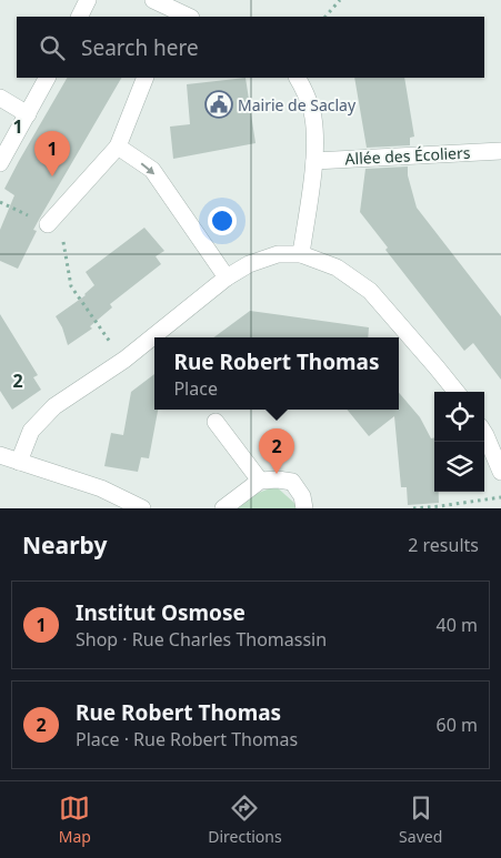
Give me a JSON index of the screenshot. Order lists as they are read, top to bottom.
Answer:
{
  "streets": {
    "street": ["Allée des Écoliers"]
  },
  "places": {
    "public building": ["Mairie de Saclay"]
  },
  "page": {
    "search": "Search here",
    "pins": ["1", "2"],
    "popup": ["Rue Robert Thomas", "Place"],
    "heading": ["Nearby", "2 results"],
    "list": [
      {
        "mark": "1",
        "name": "Institut Osmose",
        "note": "Shop · Rue Charles Thomassin",
        "value": "40 m"
      },
      {
        "mark": "2",
        "name": "Rue Robert Thomas",
        "note": "Place · Rue Robert Thomas",
        "value": "60 m"
      }
    ],
    "nav": ["Map", "Directions", "Saved"]
  },
  "grid": {
    "rows": ["1", "2"]
  }
}
